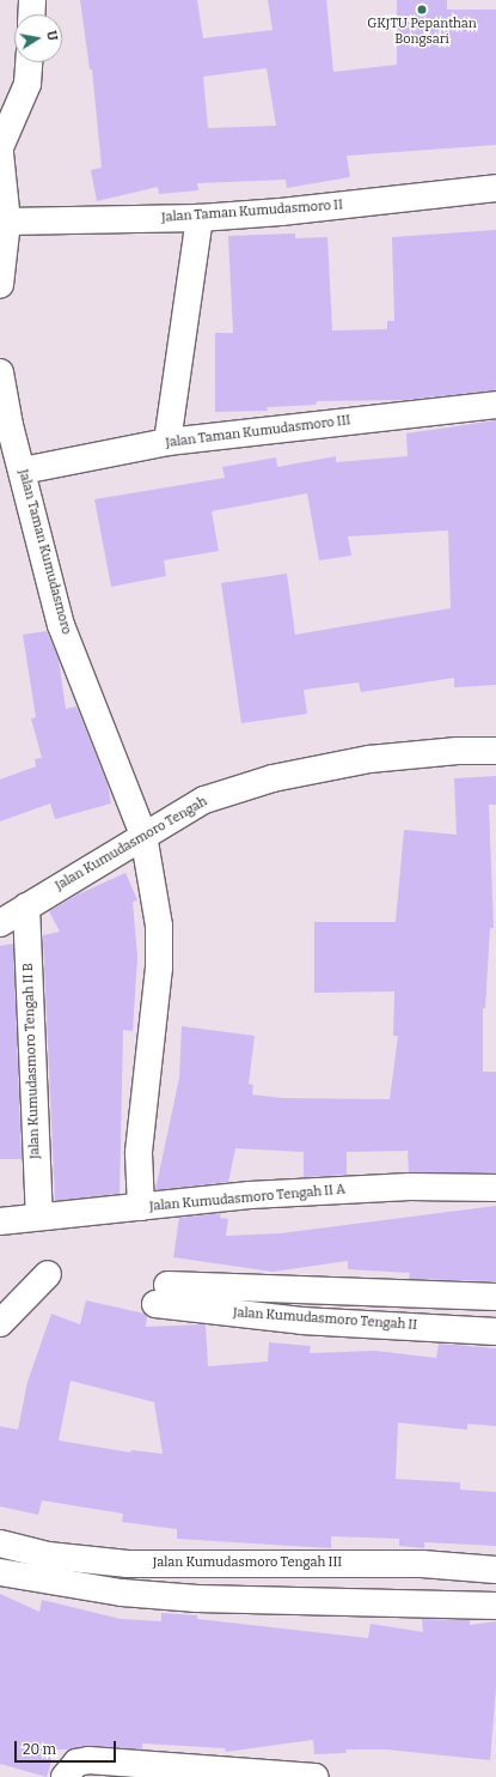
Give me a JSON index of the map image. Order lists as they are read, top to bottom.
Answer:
{
  "streets": {
    "street": [
      "Jalan Taman Kumudasmoro II",
      "Jalan Taman Kumudasmoro III",
      "Jalan Taman Kumudasmoro",
      "Jalan Kumudasmoro Tengah",
      "Jalan Kumudasmoro Tengah II B",
      "Jalan Kumudasmoro Tengah II A",
      "Jalan Kumudasmoro Tengah II",
      "Jalan Kumudasmoro Tengah III"
    ]
  },
  "crossings": [
    ["Jalan Taman Kumudasmoro III", "Jalan Taman Kumudasmoro"],
    ["Jalan Taman Kumudasmoro", "Jalan Kumudasmoro Tengah"],
    ["Jalan Taman Kumudasmoro", "Jalan Kumudasmoro Tengah II A"],
    ["Jalan Kumudasmoro Tengah", "Jalan Kumudasmoro Tengah II B"],
    ["Jalan Kumudasmoro Tengah II B", "Jalan Kumudasmoro Tengah II A"]
  ],
  "places": ["GKJTU Pepanthan Bongsari"],
  "scale_bar": "20 m",
  "north": "right"
}
